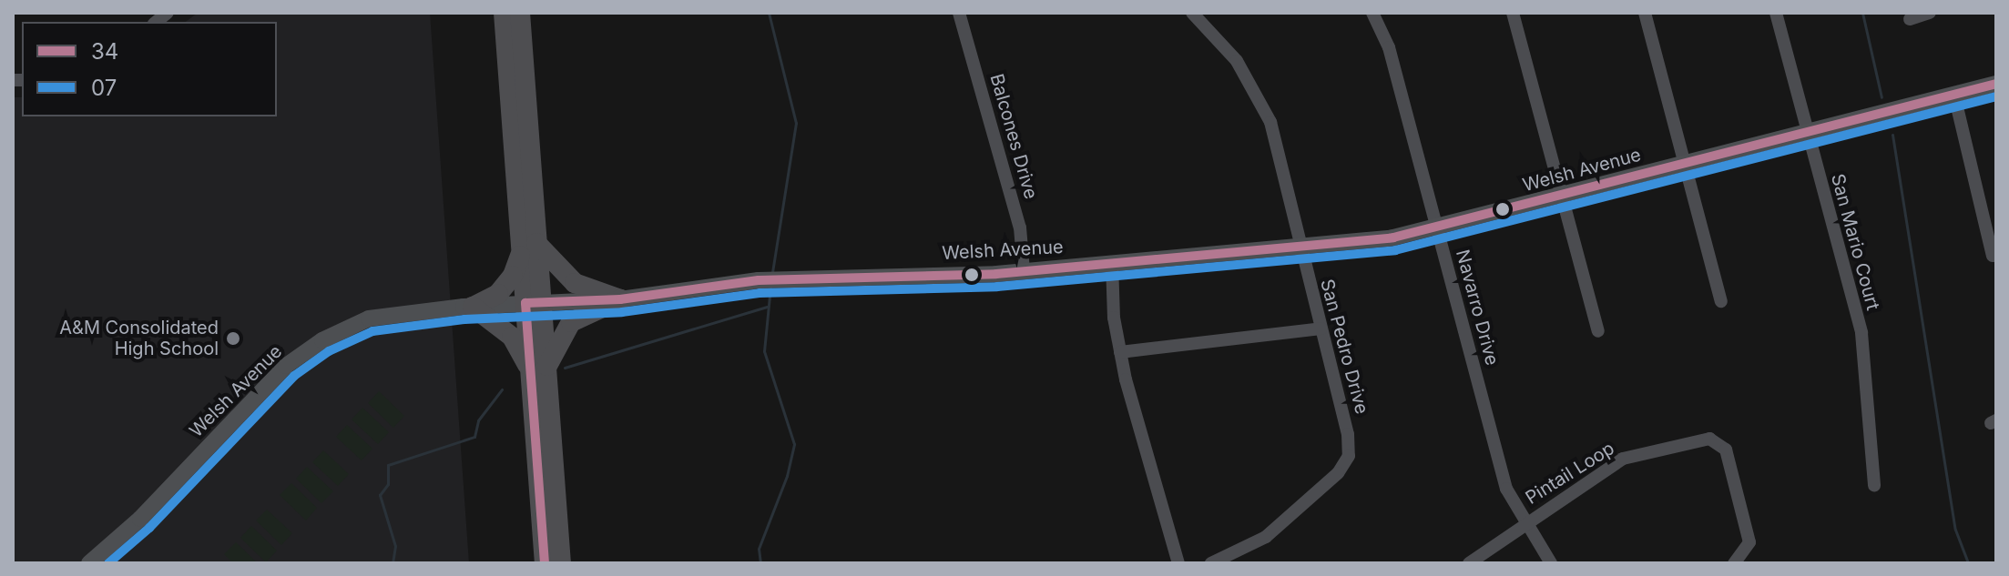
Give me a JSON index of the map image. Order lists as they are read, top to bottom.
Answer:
{
  "streets": {
    "main road": ["Welsh Avenue"],
    "street": [
      "Balcones Drive",
      "San Mario Court",
      "Navarro Drive",
      "San Pedro Drive",
      "Pintail Loop"
    ]
  },
  "crossings": [
    ["Balcones Drive", "Welsh Avenue"],
    ["Welsh Avenue", "San Mario Court"],
    ["Welsh Avenue", "Navarro Drive"],
    ["Welsh Avenue", "San Pedro Drive"],
    ["Navarro Drive", "Pintail Loop"]
  ],
  "places": ["A&M Consolidated High School"],
  "lines": ["transit line 34", "transit line 07"],
  "legend": ["34", "07"]
}
